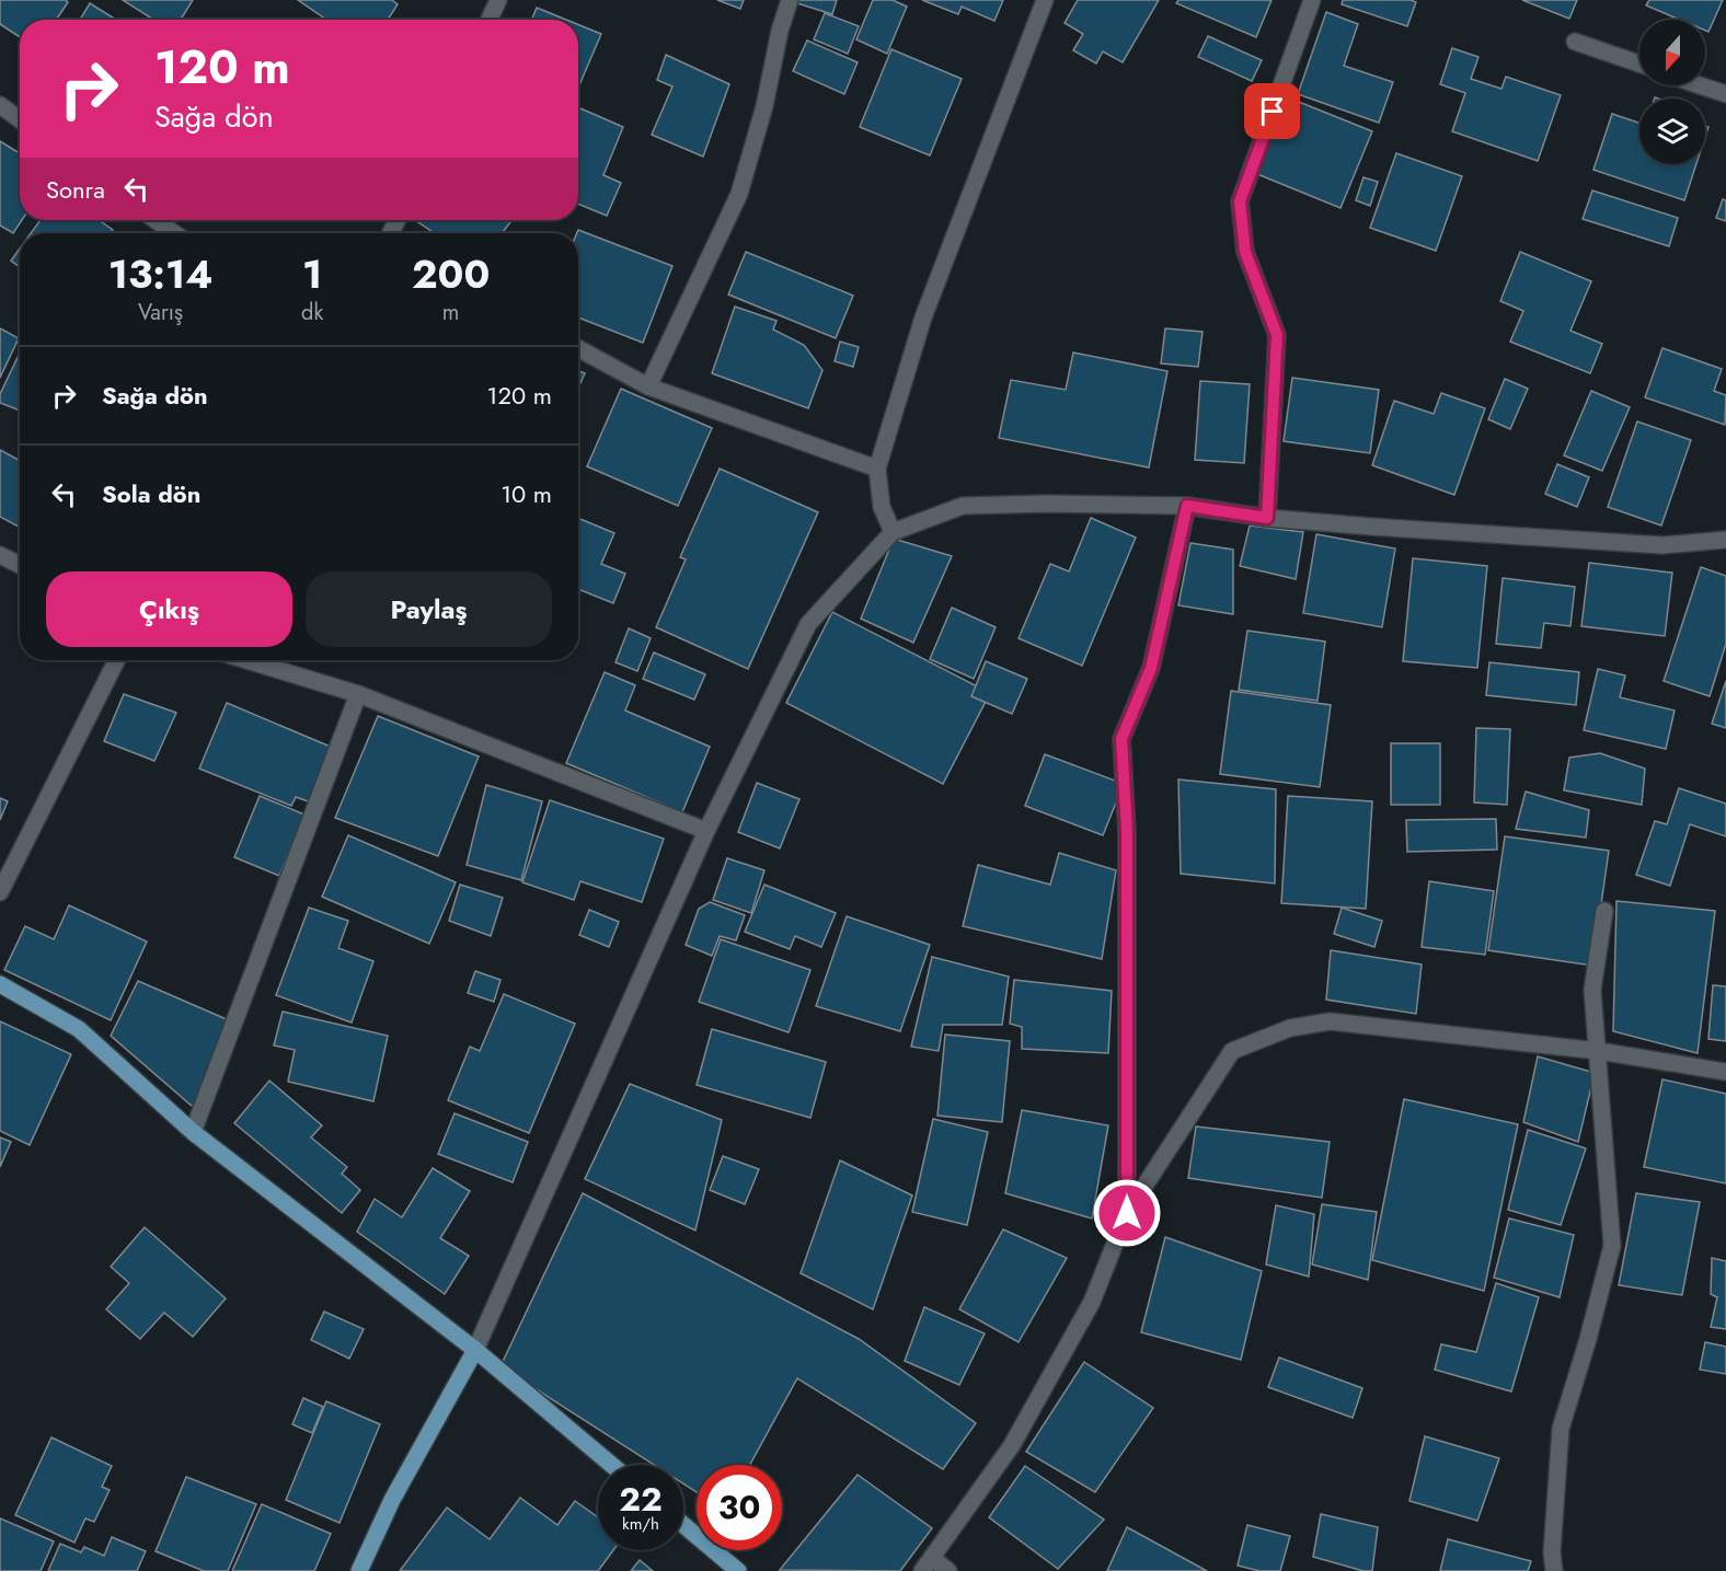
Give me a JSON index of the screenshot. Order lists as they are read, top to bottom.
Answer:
{
  "north": "bottom",
  "page": {
    "turn": ["120 m", "Sağa dön"],
    "then": "Sonra",
    "eta": [
      "13:14",
      "Varış",
      "1",
      "dk",
      "200",
      "m"
    ],
    "list": [
      {
        "name": "Sağa dön",
        "value": "120 m"
      },
      {
        "name": "Sola dön",
        "value": "10 m"
      }
    ],
    "buttons": ["Çıkış", "Paylaş"],
    "speed": "22 km/h",
    "limit": "30"
  }
}
